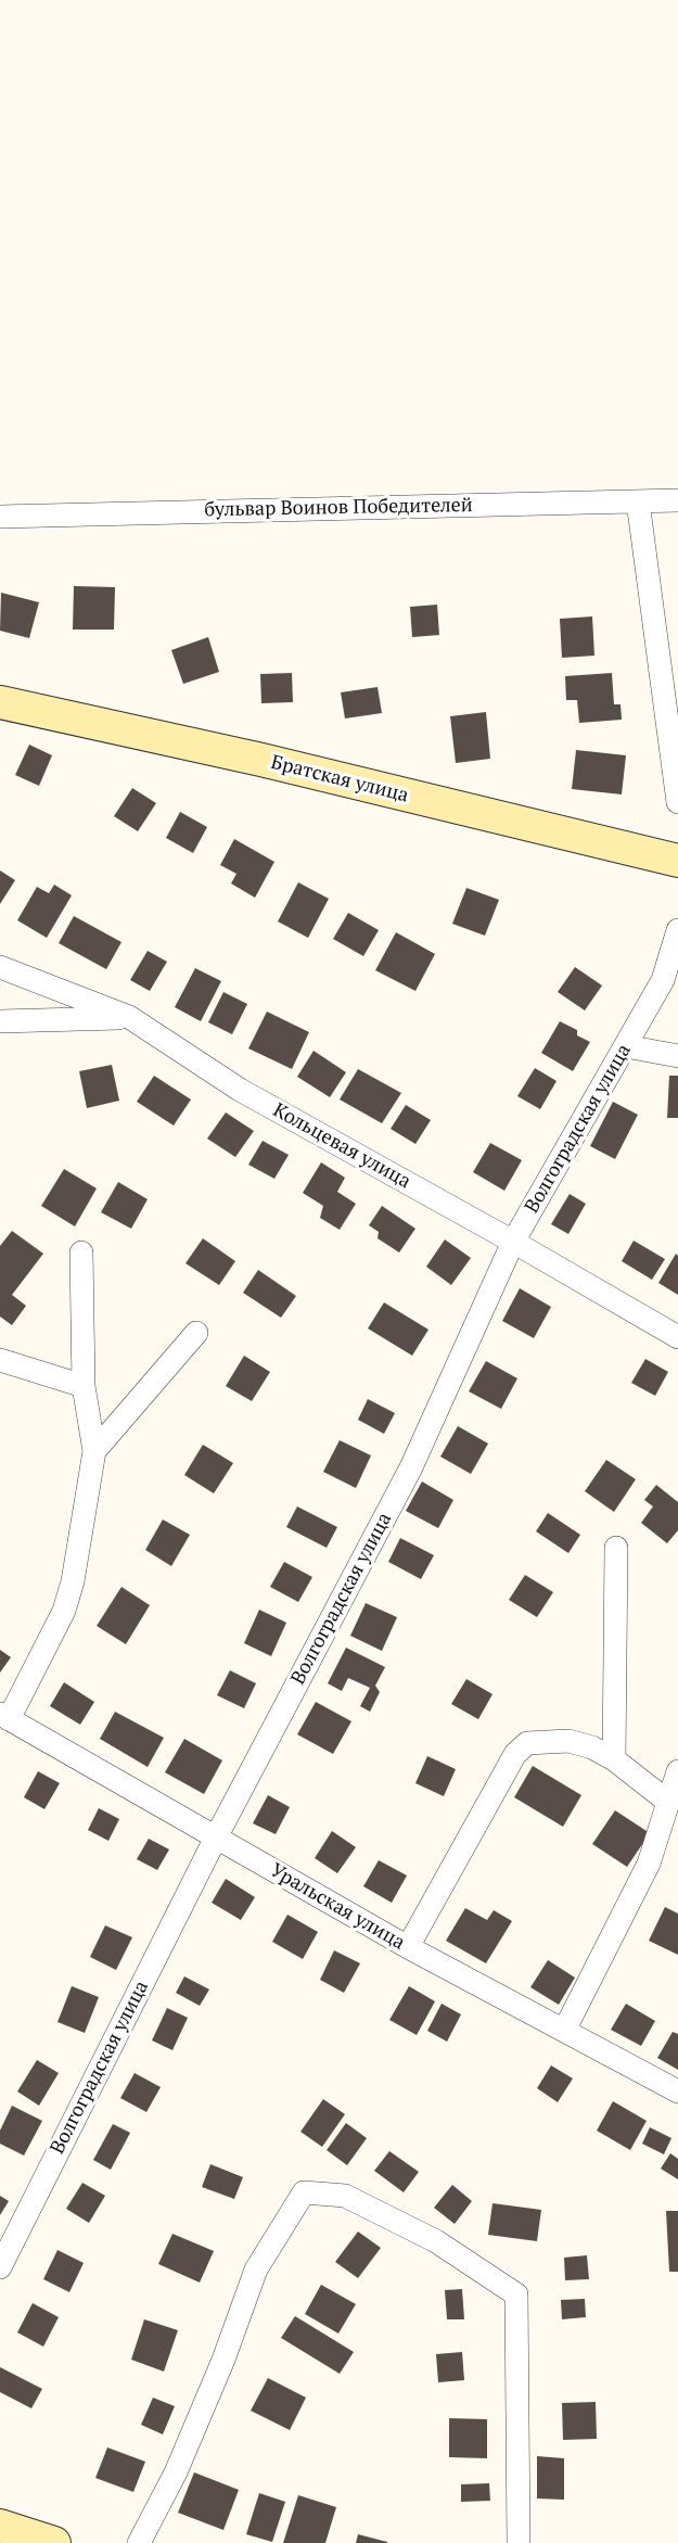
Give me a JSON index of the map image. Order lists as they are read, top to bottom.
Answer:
{
  "streets": {
    "main road": ["Братская улица"],
    "street": [
      "бульвар Воинов Победителей",
      "Волгоградская улица",
      "Кольцевая улица",
      "Уральская улица"
    ]
  },
  "crossings": [
    ["Волгоградская улица", "Кольцевая улица"],
    ["Волгоградская улица", "Уральская улица"]
  ]
}
